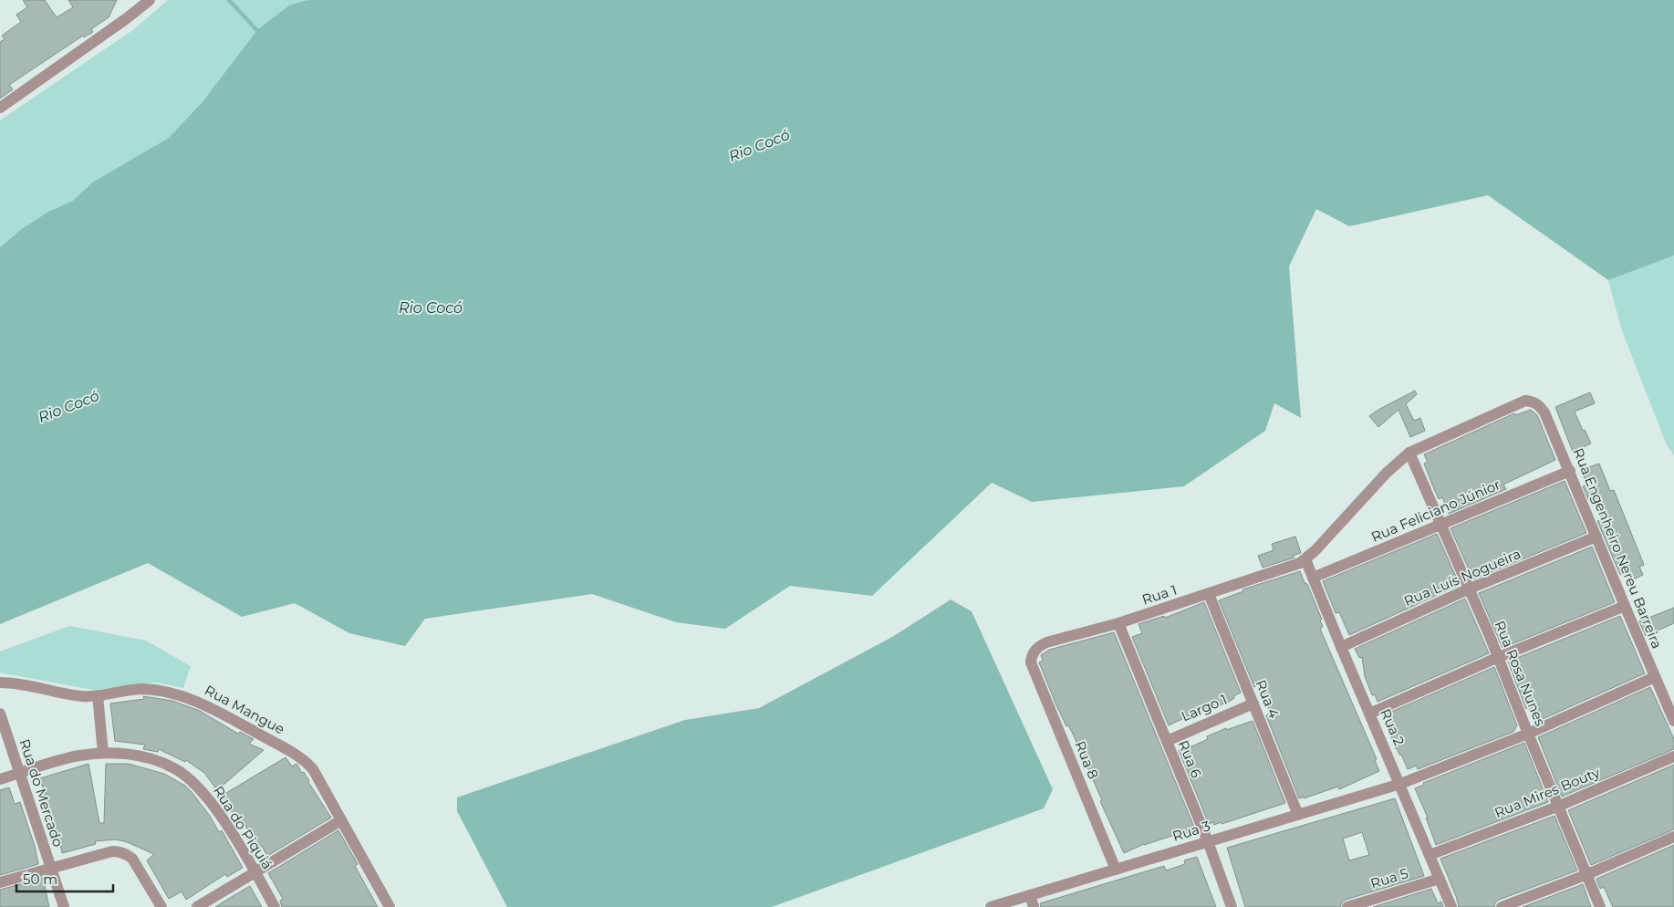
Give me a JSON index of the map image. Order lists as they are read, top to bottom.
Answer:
{
  "streets": {
    "street": [
      "Rua Feliciano Júnior",
      "Rua Engenheiro Nereu Barreira",
      "Rua Luís Nogueira",
      "Rua 1",
      "Rua Rosa Nunes",
      "Rua 4",
      "Largo 1",
      "Rua Mangue",
      "Rua 2",
      "Rua 6",
      "Rua 8",
      "Rua do Mercado",
      "Rua Mires Bouty",
      "Rua do Piquiá",
      "Rua 3",
      "Rua 5"
    ]
  },
  "crossings": [
    ["Rua Feliciano Júnior", "Rua Engenheiro Nereu Barreira"],
    ["Rua Feliciano Júnior", "Rua Rosa Nunes"],
    ["Rua Feliciano Júnior", "Rua 2"],
    ["Rua Engenheiro Nereu Barreira", "Rua Luís Nogueira"],
    ["Rua Engenheiro Nereu Barreira", "Rua Rosa Nunes"],
    ["Rua Engenheiro Nereu Barreira", "Rua 3"],
    ["Rua Luís Nogueira", "Rua Rosa Nunes"],
    ["Rua Luís Nogueira", "Rua 2"],
    ["Rua 1", "Rua 4"],
    ["Rua 1", "Rua 2"],
    ["Rua 1", "Rua 6"],
    ["Rua 1", "Rua 8"],
    ["Rua Rosa Nunes", "Rua Mires Bouty"],
    ["Rua Rosa Nunes", "Rua 3"],
    ["Rua 4", "Largo 1"],
    ["Rua 4", "Rua 3"],
    ["Largo 1", "Rua 6"],
    ["Rua 2", "Rua Mires Bouty"],
    ["Rua 2", "Rua 3"],
    ["Rua 2", "Rua 5"],
    ["Rua 6", "Rua 3"],
    ["Rua 8", "Rua 3"],
    ["Rua do Mercado", "Rua do Piquiá"]
  ],
  "water": ["Rio Cocó"],
  "scale_bar": "50 m"
}
